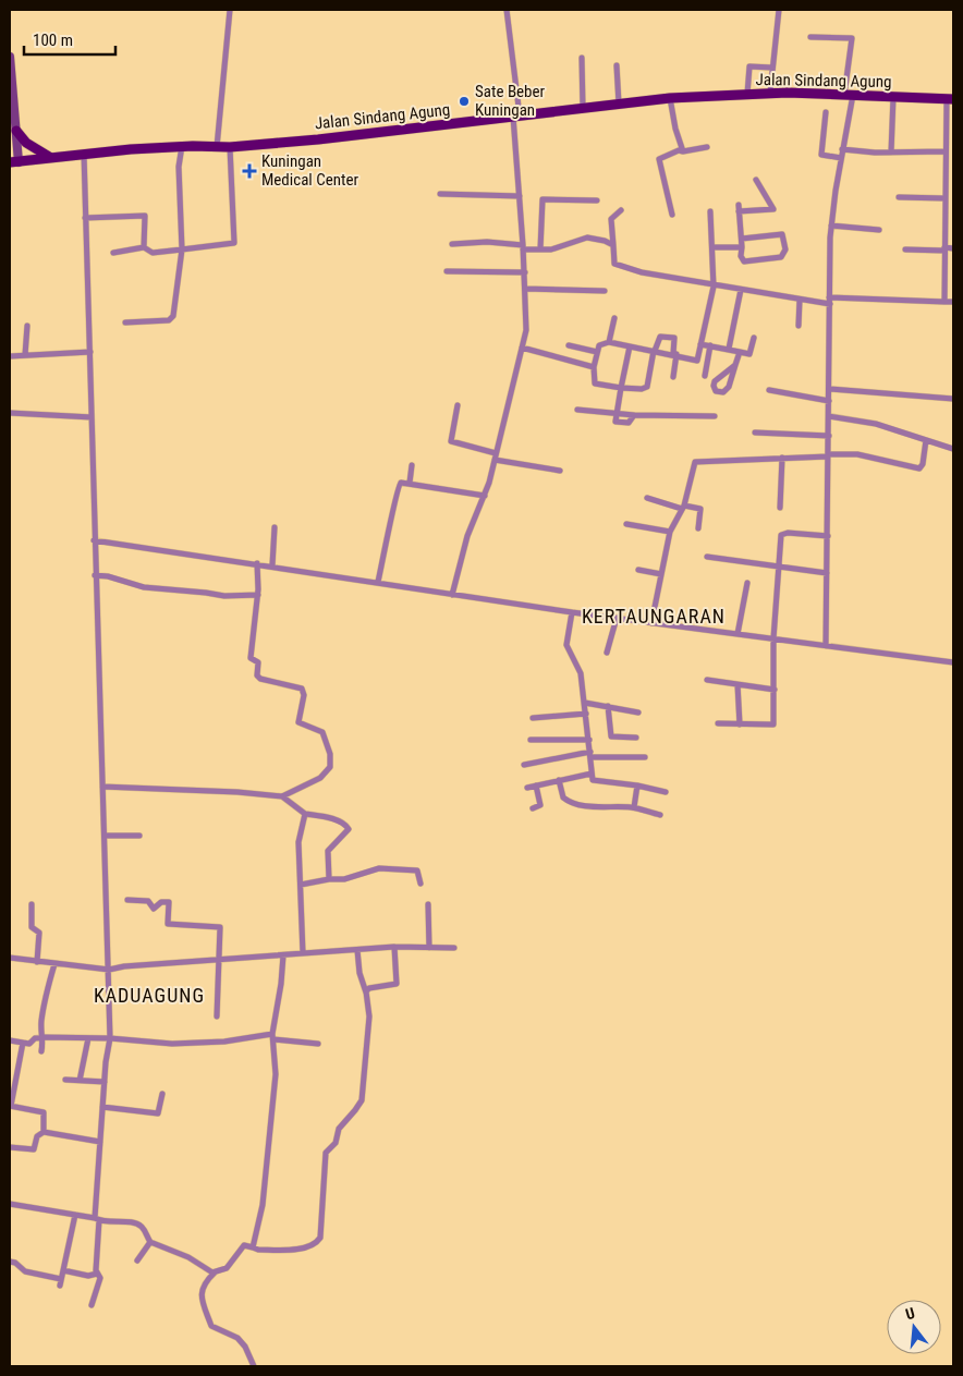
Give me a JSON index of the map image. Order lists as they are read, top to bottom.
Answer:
{
  "streets": {
    "main road": ["Jalan Sindang Agung"]
  },
  "districts": ["KERTAUNGARAN", "KADUAGUNG"],
  "places": {
    "other": ["Sate Beber Kuningan"],
    "health": ["Kuningan Medical Center"]
  },
  "scale_bar": "100 m",
  "north": "top"
}
